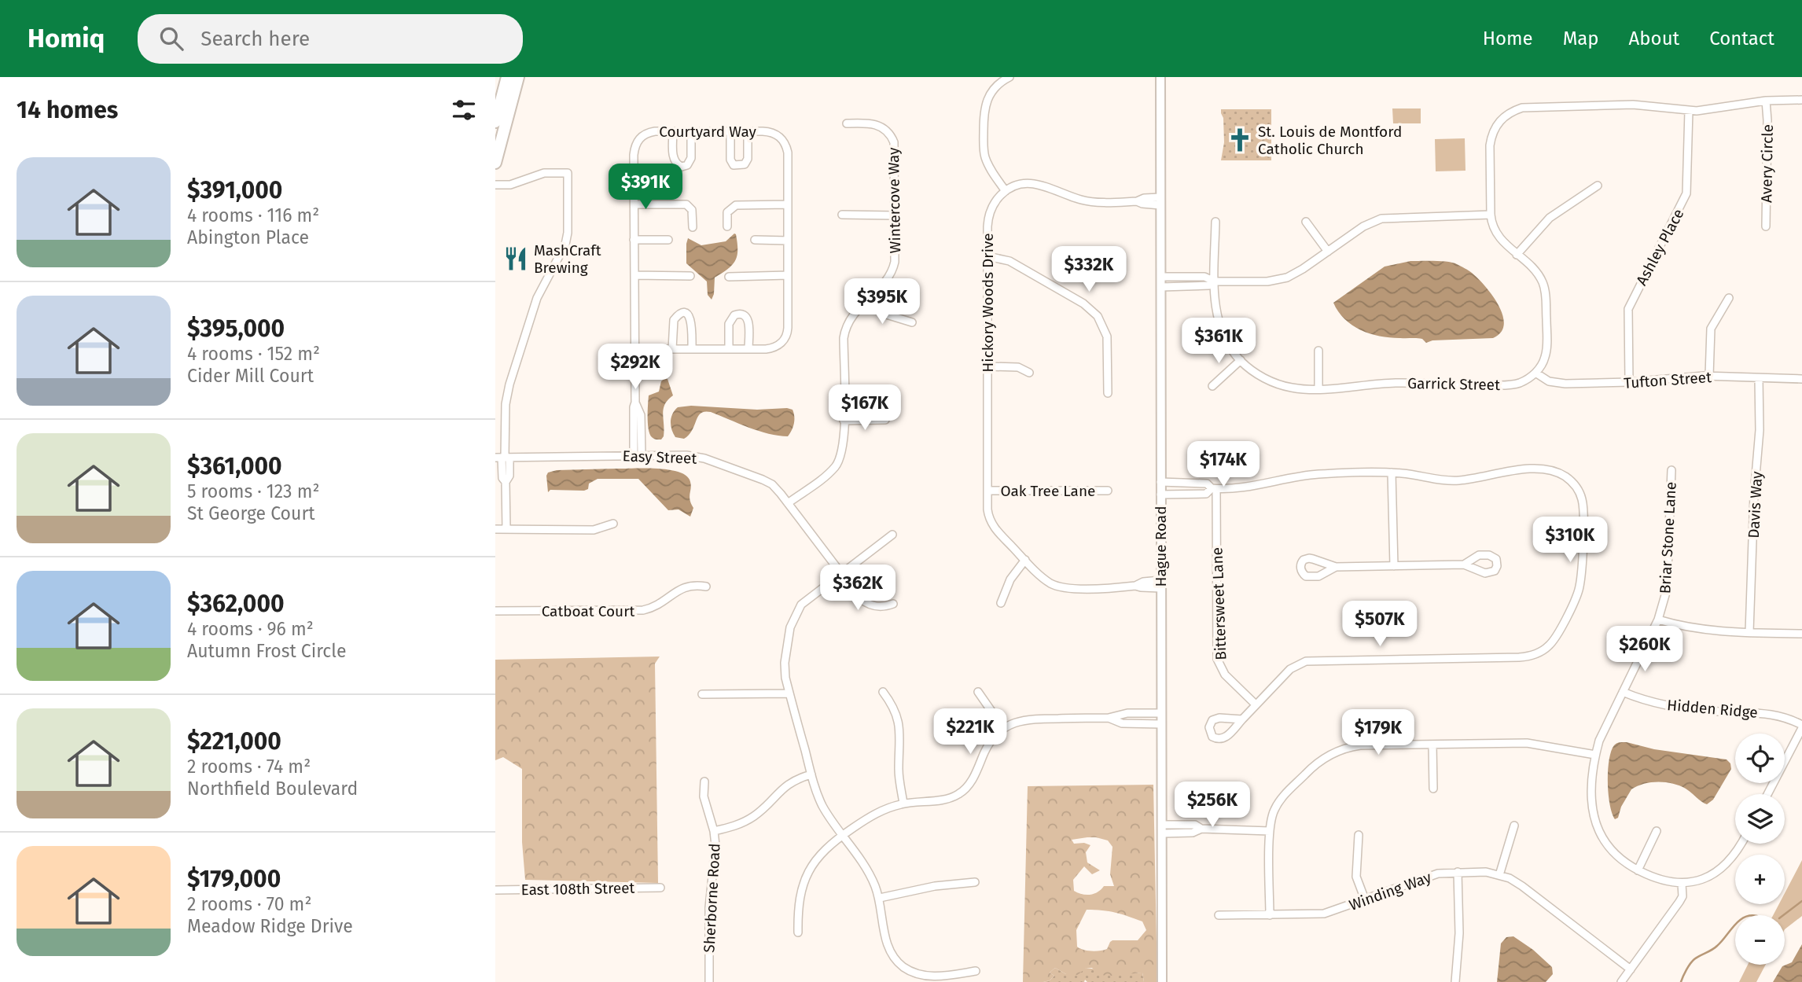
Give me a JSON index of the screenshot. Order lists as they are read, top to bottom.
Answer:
{
  "streets": {
    "street": [
      "Courtyard Way",
      "Avery Circle",
      "Wintercove Way",
      "Ashley Place",
      "Hickory Woods Drive",
      "Tufton Street",
      "Garrick Street",
      "Easy Street",
      "Oak Tree Lane",
      "Davis Way",
      "Briar Stone Lane",
      "Hague Road",
      "Bittersweet Lane",
      "Catboat Court",
      "Hidden Ridge",
      "East 108th Street",
      "Winding Way",
      "Sherborne Road"
    ]
  },
  "crossings": [
    ["Courtyard Way", "Easy Street"],
    ["Wintercove Way", "Easy Street"],
    ["Ashley Place", "Tufton Street"],
    ["Hickory Woods Drive", "Oak Tree Lane"],
    ["Hickory Woods Drive", "Hague Road"],
    ["Tufton Street", "Garrick Street"],
    ["Tufton Street", "Davis Way"],
    ["Briar Stone Lane", "Hidden Ridge"]
  ],
  "places": {
    "church": ["St. Louis de Montford Catholic Church"],
    "restaurant": ["MashCraft Brewing"]
  },
  "page": {
    "header": "Homiq",
    "search": "Search here",
    "nav": [
      "Home",
      "Map",
      "About",
      "Contact"
    ],
    "heading": "14 homes",
    "list": [
      {
        "name": "$391,000",
        "note": "4 rooms · 116 m² · Abington Place"
      },
      {
        "name": "$395,000",
        "note": "4 rooms · 152 m² · Cider Mill Court"
      },
      {
        "name": "$361,000",
        "note": "5 rooms · 123 m² · St George Court"
      },
      {
        "name": "$362,000",
        "note": "4 rooms · 96 m² · Autumn Frost Circle"
      },
      {
        "name": "$221,000",
        "note": "2 rooms · 74 m² · Northfield Boulevard"
      },
      {
        "name": "$179,000",
        "note": "2 rooms · 70 m² · Meadow Ridge Drive"
      }
    ],
    "price": [
      "$391K",
      "$332K",
      "$395K",
      "$361K",
      "$292K",
      "$167K",
      "$174K",
      "$310K",
      "$362K",
      "$507K",
      "$260K",
      "$221K",
      "$179K",
      "$256K"
    ],
    "map_buttons": ["+", "−"]
  }
}
